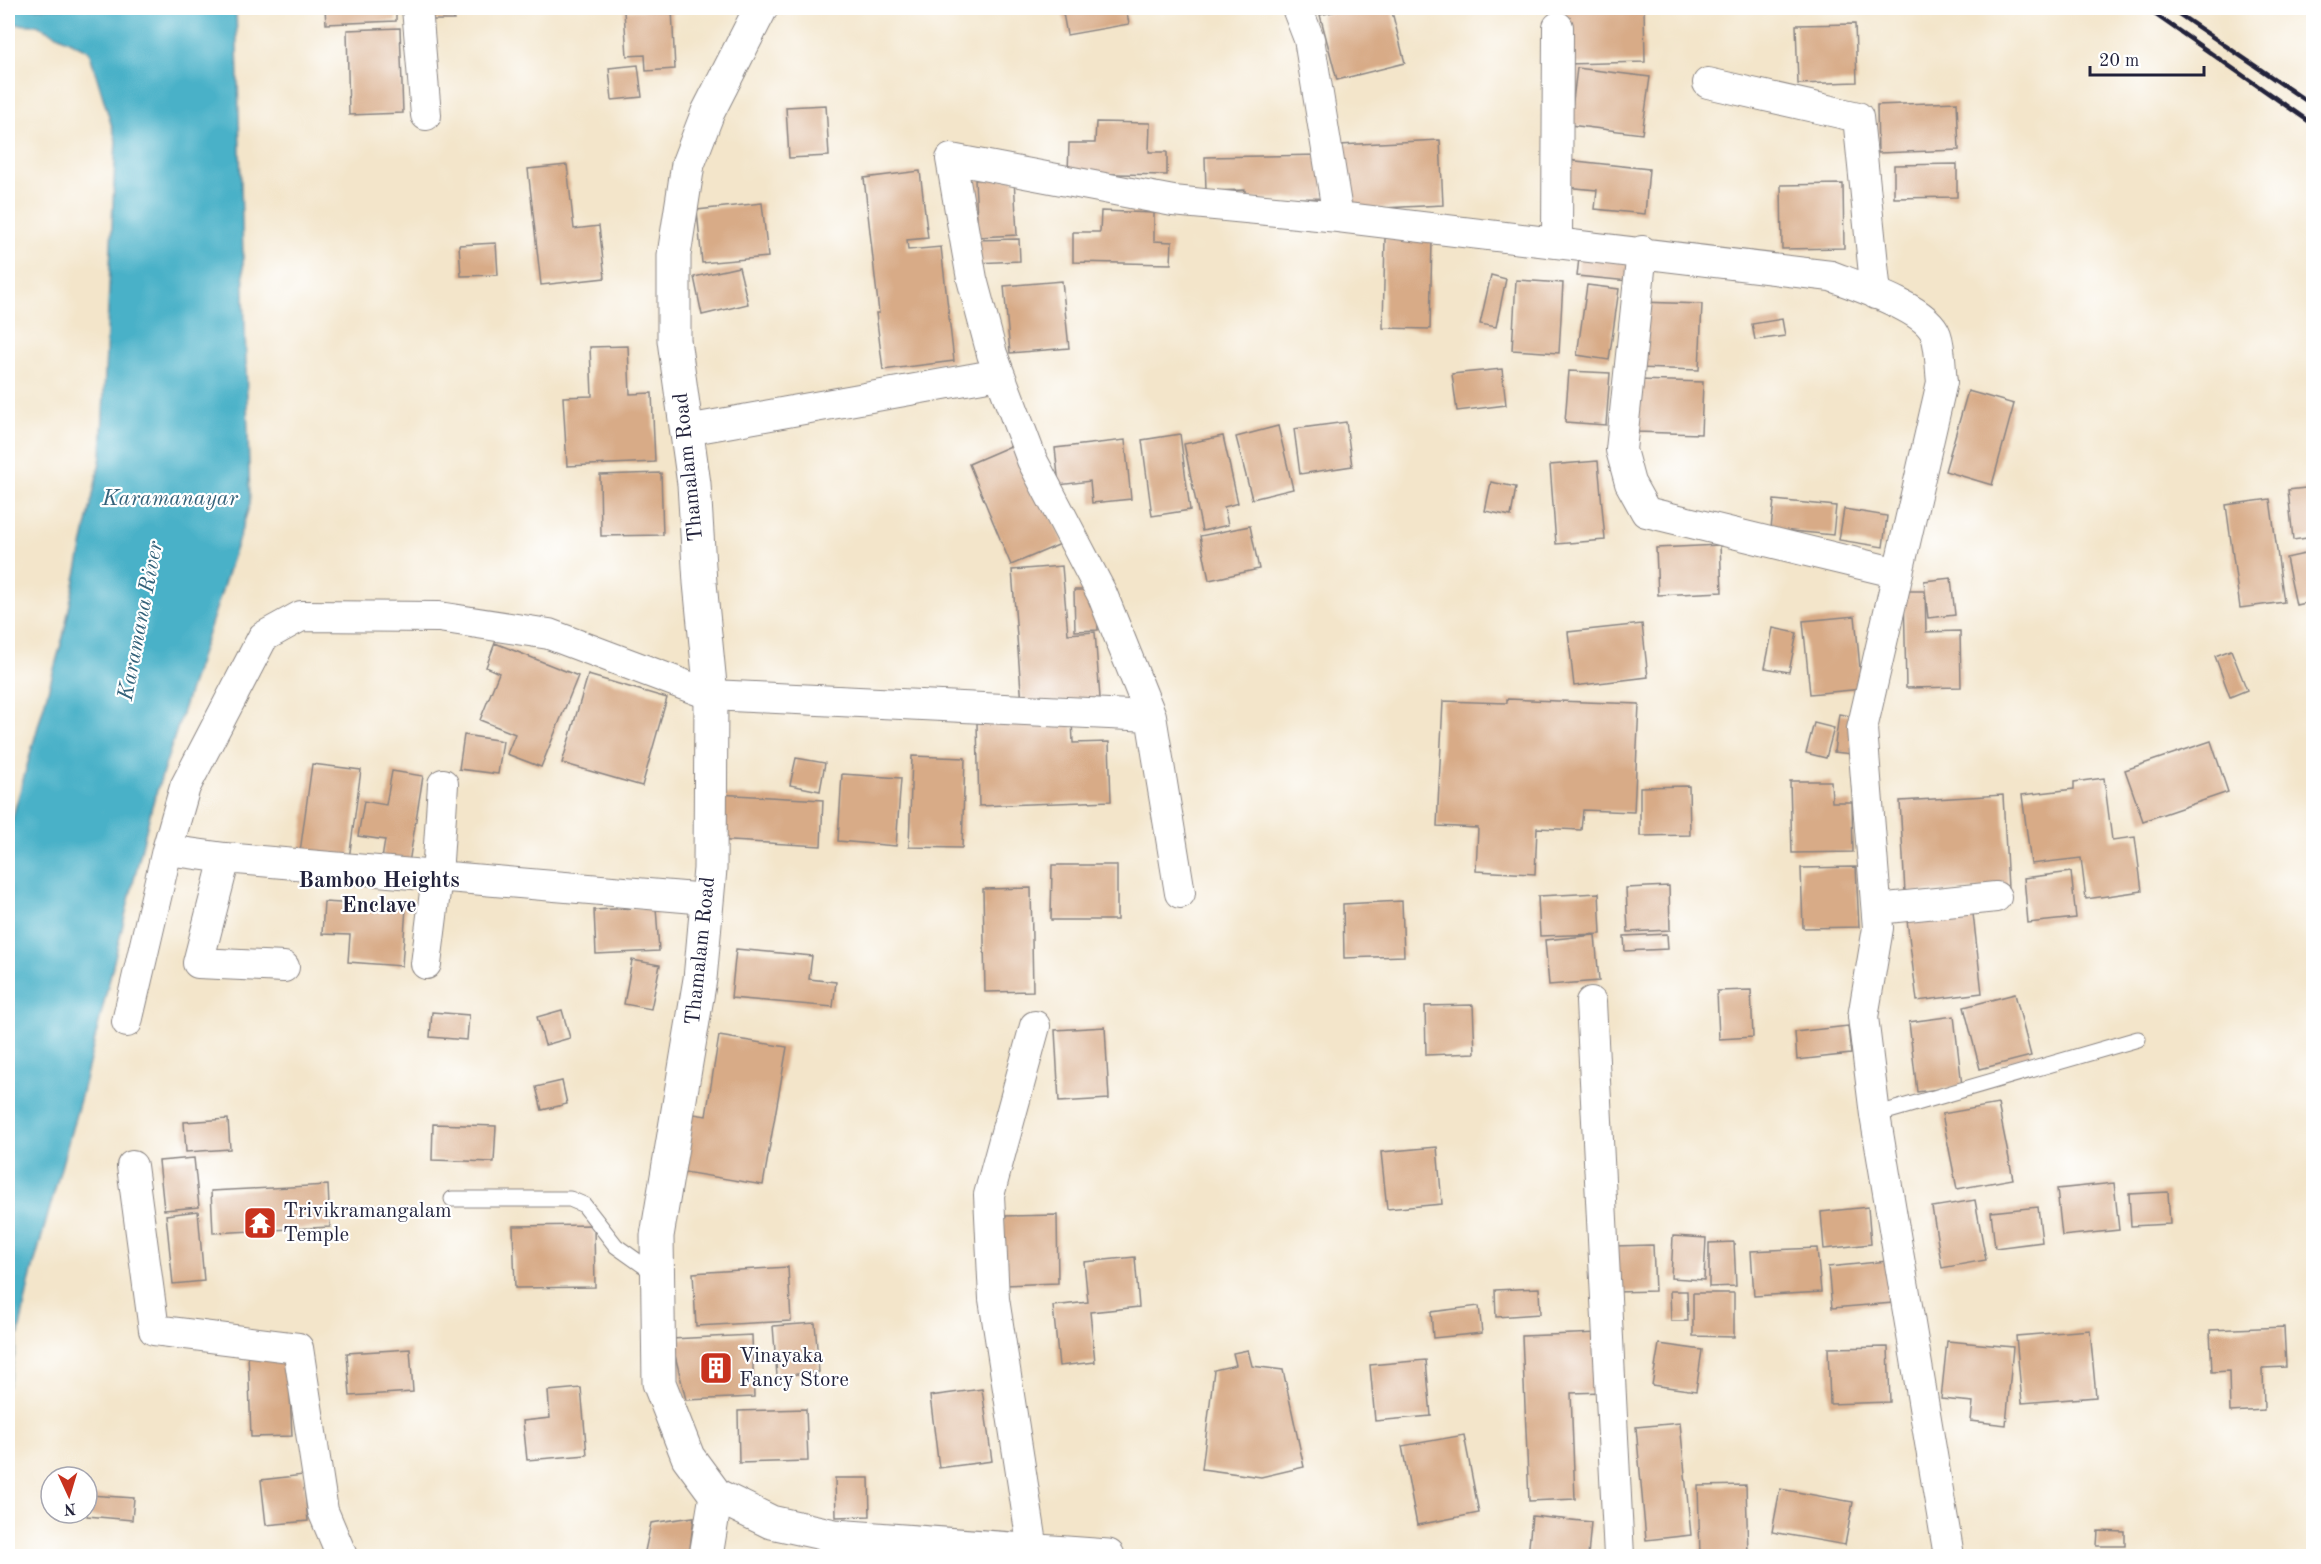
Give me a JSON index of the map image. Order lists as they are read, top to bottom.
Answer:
{
  "streets": {
    "street": ["Thamalam Road"]
  },
  "districts": ["Bamboo Heights Enclave"],
  "water": ["Karamanayar", "Karamana River"],
  "places": {
    "temple": ["Trivikramangalam Temple"],
    "building": ["Vinayaka Fancy Store"]
  },
  "scale_bar": "20 m",
  "north": "bottom"
}
